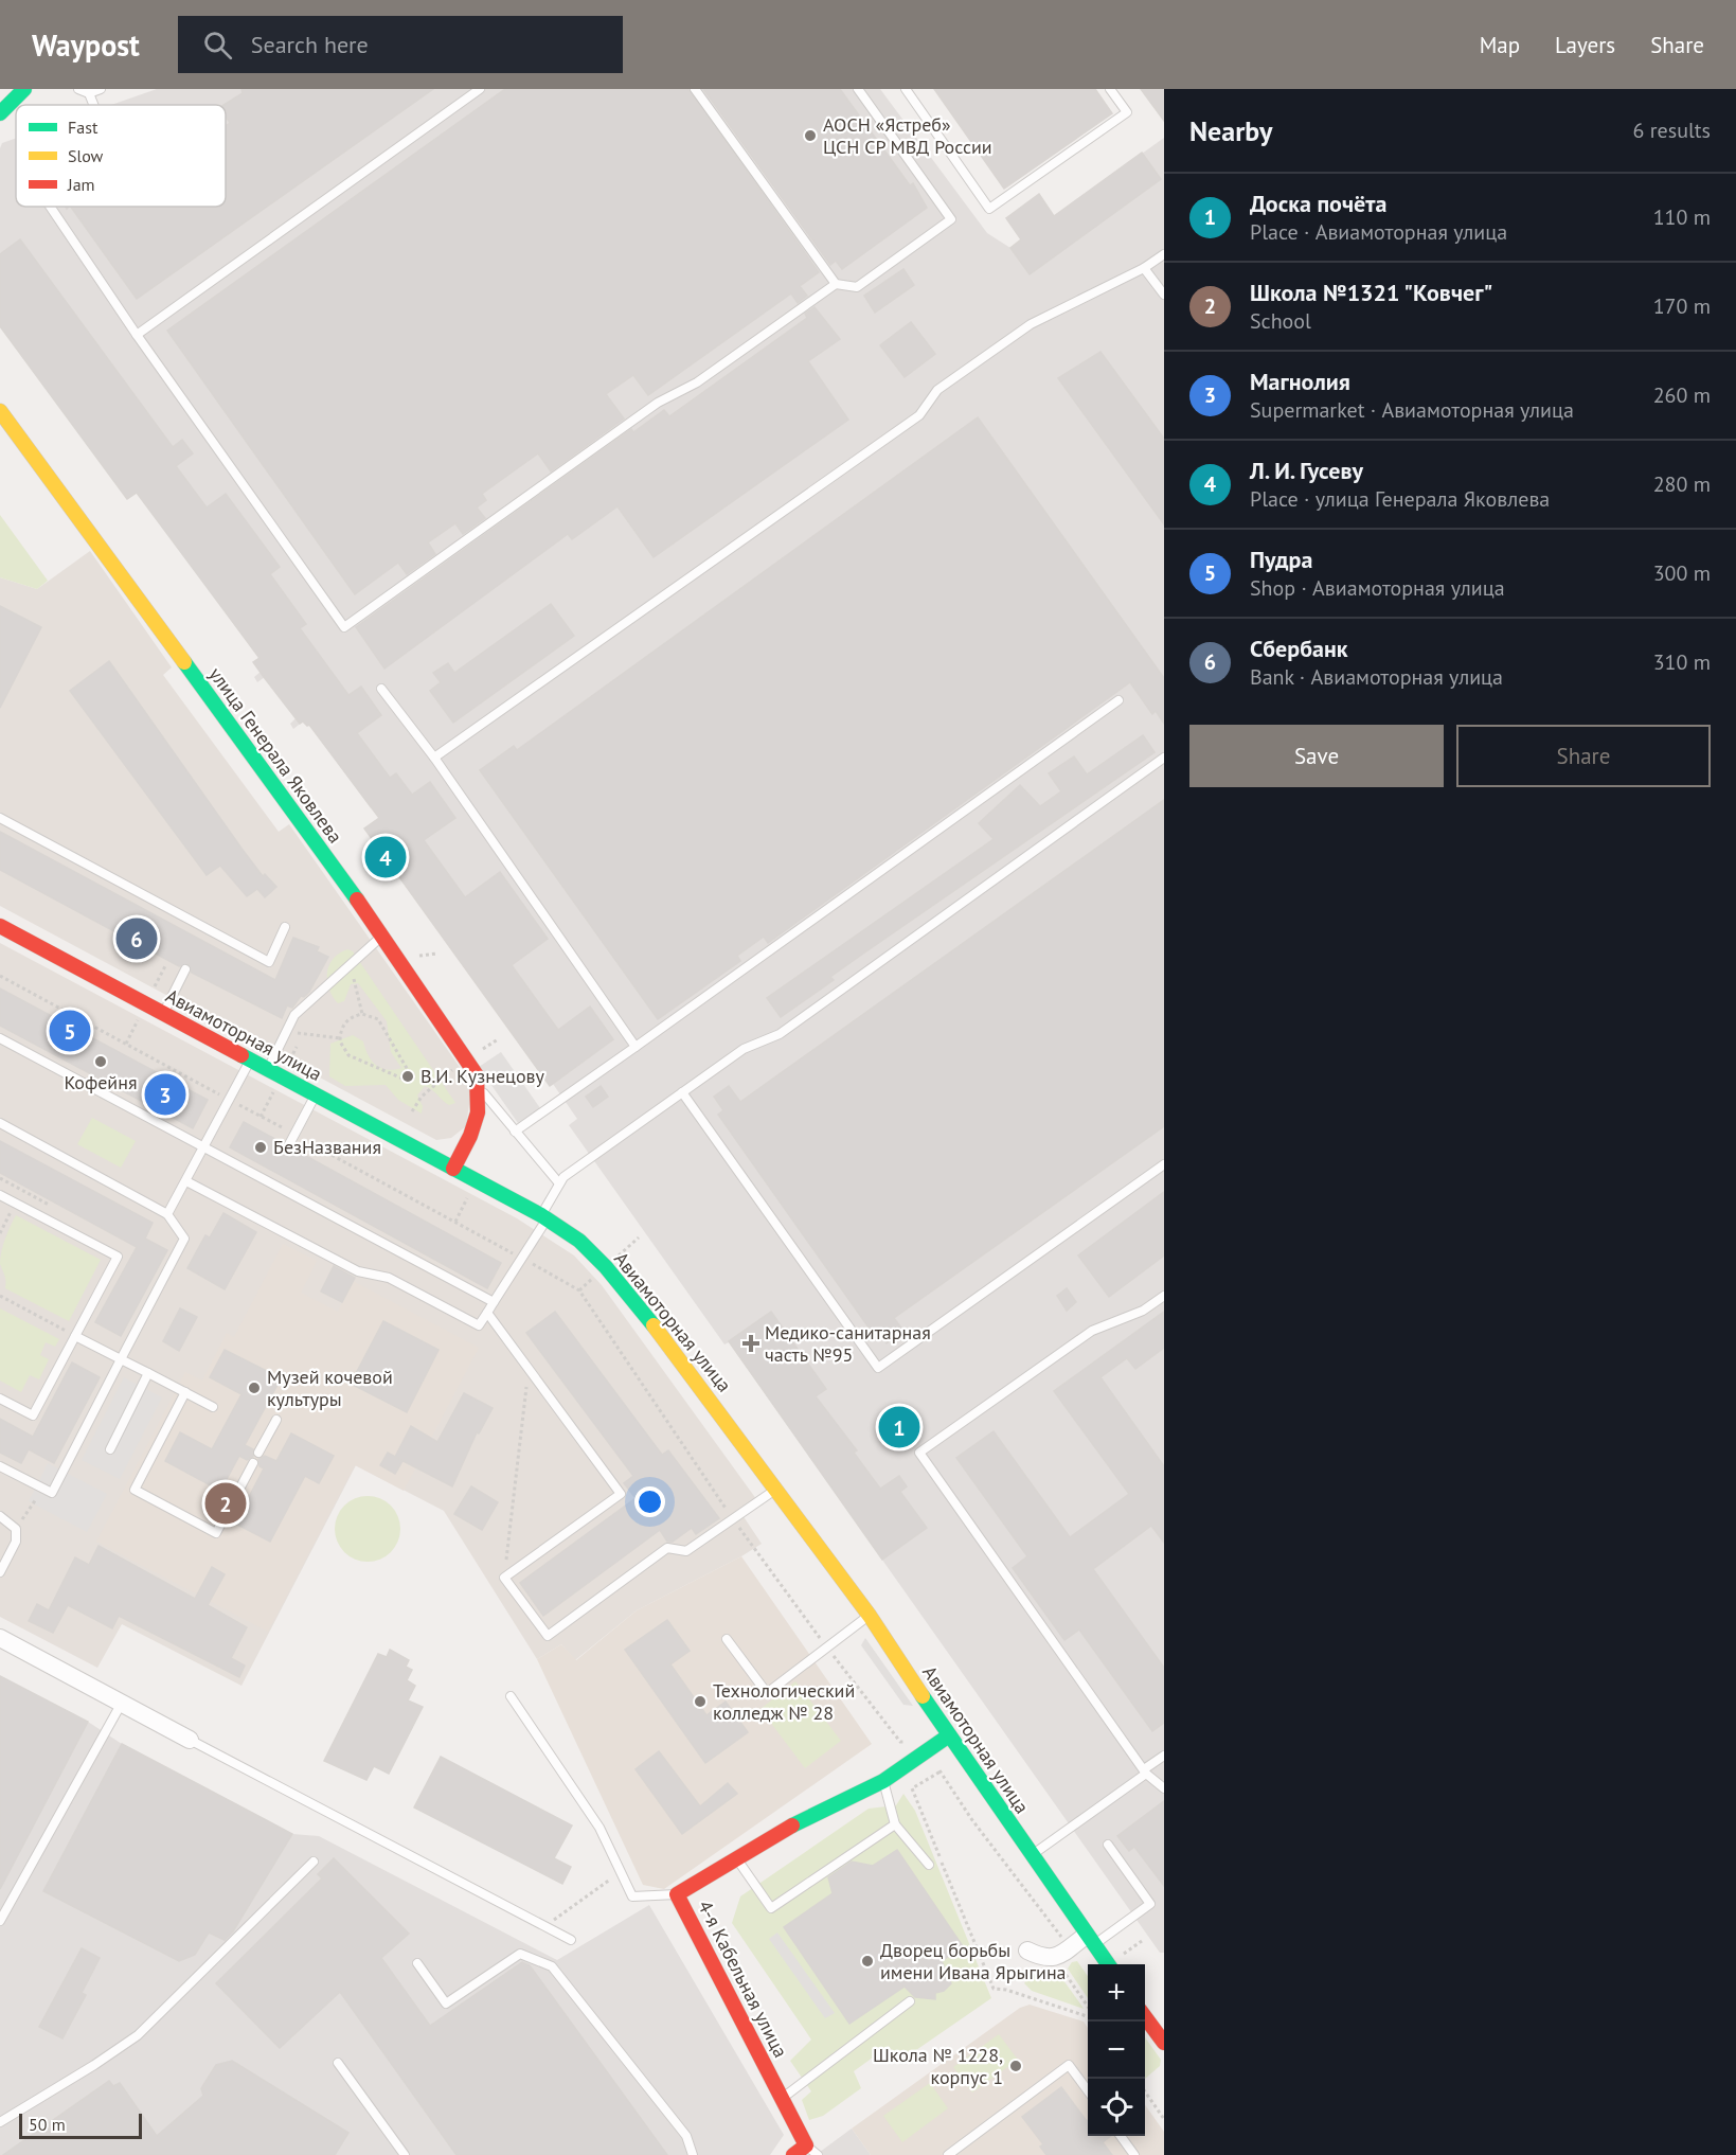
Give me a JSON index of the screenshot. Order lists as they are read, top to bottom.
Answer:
{
  "streets": {
    "street": ["улица Генерала Яковлева", "Авиамоторная улица", "4-я Кабельная улица"]
  },
  "crossings": [
    ["Авиамоторная улица", "4-я Кабельная улица"]
  ],
  "places": {
    "other": [
      "АОСН «Ястреб» ЦСН СР МВД России",
      "Кофейня",
      "В.И. Кузнецову",
      "БезНазвания",
      "Музей кочевой культуры",
      "Технологический колледж № 28",
      "Дворец борьбы имени Ивана Ярыгина",
      "Школа № 1228, корпус 1"
    ],
    "health": ["Медико-санитарная часть №95"]
  },
  "legend": ["Fast", "Slow", "Jam"],
  "scale_bar": "50 m",
  "page": {
    "header": "Waypost",
    "search": "Search here",
    "nav": ["Map", "Layers", "Share"],
    "heading": ["Nearby", "6 results"],
    "list": [
      {
        "mark": "1",
        "name": "Доска почёта",
        "note": "Place · Авиамоторная улица",
        "value": "110 m"
      },
      {
        "mark": "2",
        "name": "Школа №1321 \"Ковчег\"",
        "note": "School",
        "value": "170 m"
      },
      {
        "mark": "3",
        "name": "Магнолия",
        "note": "Supermarket · Авиамоторная улица",
        "value": "260 m"
      },
      {
        "mark": "4",
        "name": "Л. И. Гусеву",
        "note": "Place · улица Генерала Яковлева",
        "value": "280 m"
      },
      {
        "mark": "5",
        "name": "Пудра",
        "note": "Shop · Авиамоторная улица",
        "value": "300 m"
      },
      {
        "mark": "6",
        "name": "Сбербанк",
        "note": "Bank · Авиамоторная улица",
        "value": "310 m"
      }
    ],
    "buttons": ["Save", "Share"],
    "pins": [
      "4",
      "6",
      "5",
      "3",
      "1",
      "2"
    ],
    "map_buttons": ["+", "−"],
    "scale": "50 m"
  }
}
